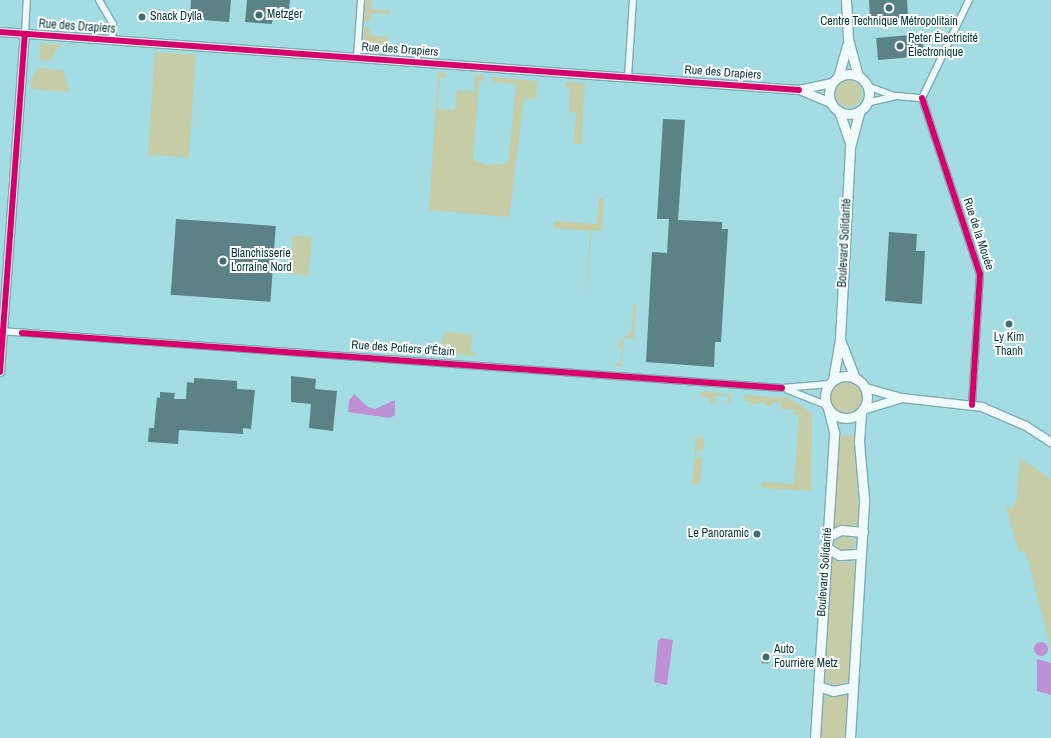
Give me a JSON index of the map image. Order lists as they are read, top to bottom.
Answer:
{
  "streets": {
    "main road": ["Boulevard Solidarité"],
    "street": ["Rue des Drapiers", "Rue de la Mouée", "Rue des Potiers d'Étain"]
  },
  "crossings": [
    ["Rue des Drapiers", "Boulevard Solidarité"],
    ["Boulevard Solidarité", "Rue des Potiers d'Étain"]
  ],
  "places": [
    "Centre Technique Métropolitain",
    "Metzger",
    "Snack Dylla",
    "Peter Électricité Électronique",
    "Blanchisserie Lorraine Nord",
    "Ly Kim Thanh",
    "Le Panoramic",
    "Auto Fourrière Metz"
  ]
}
